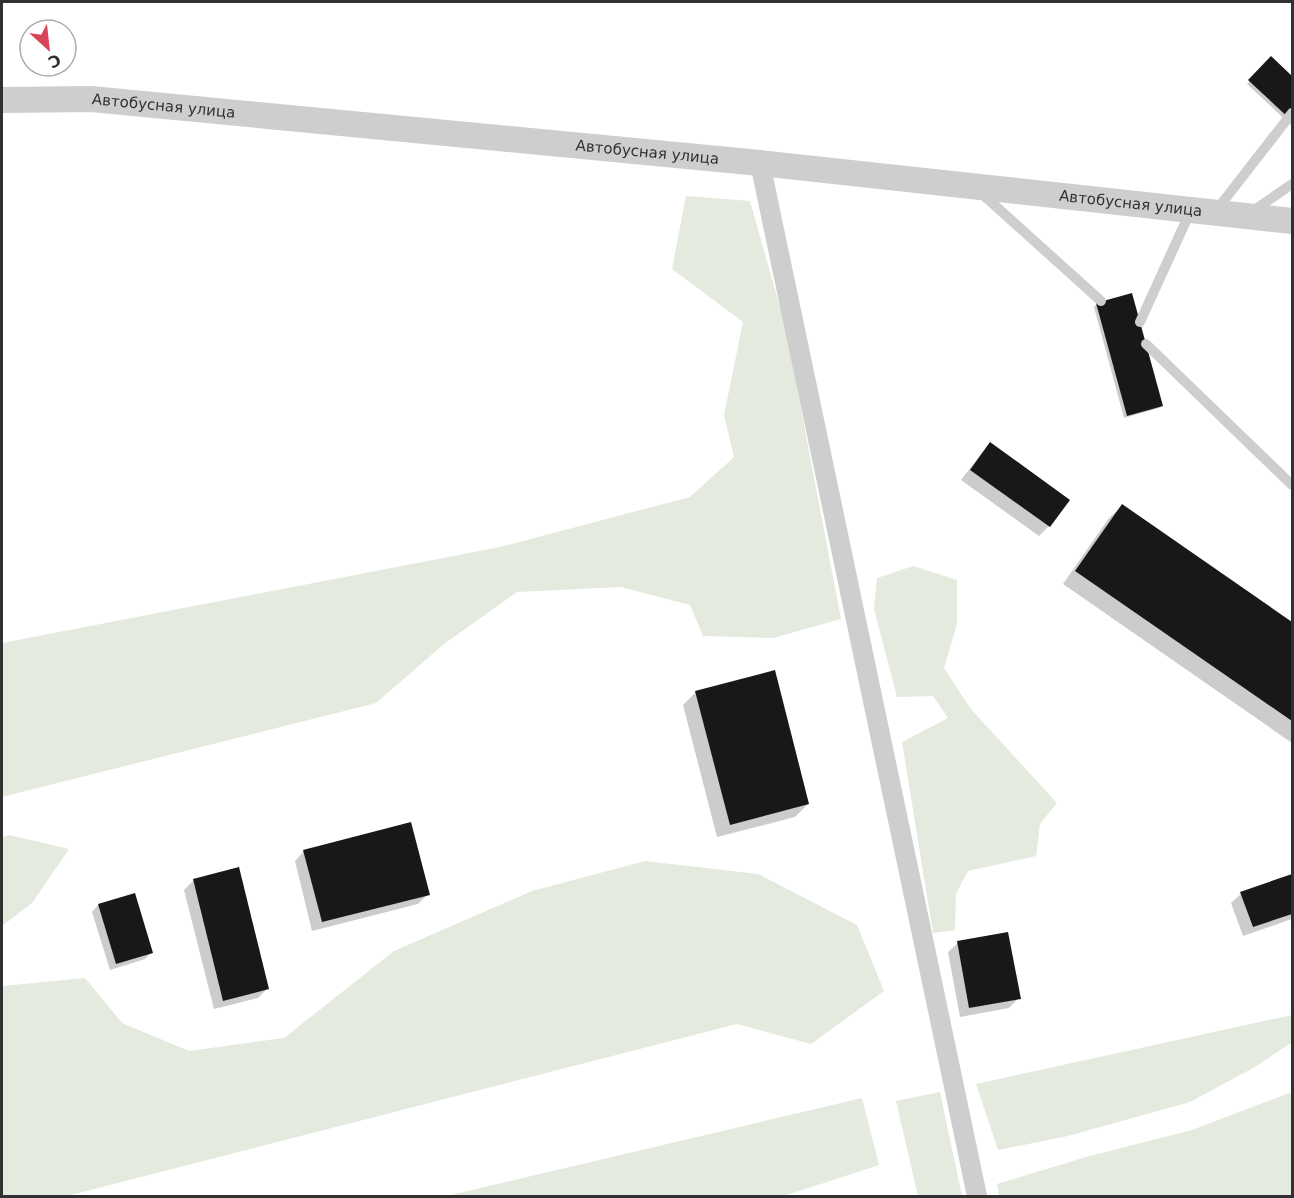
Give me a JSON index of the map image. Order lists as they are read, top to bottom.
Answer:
{
  "streets": {
    "street": ["Автобусная улица"]
  },
  "north": "bottom right"
}
